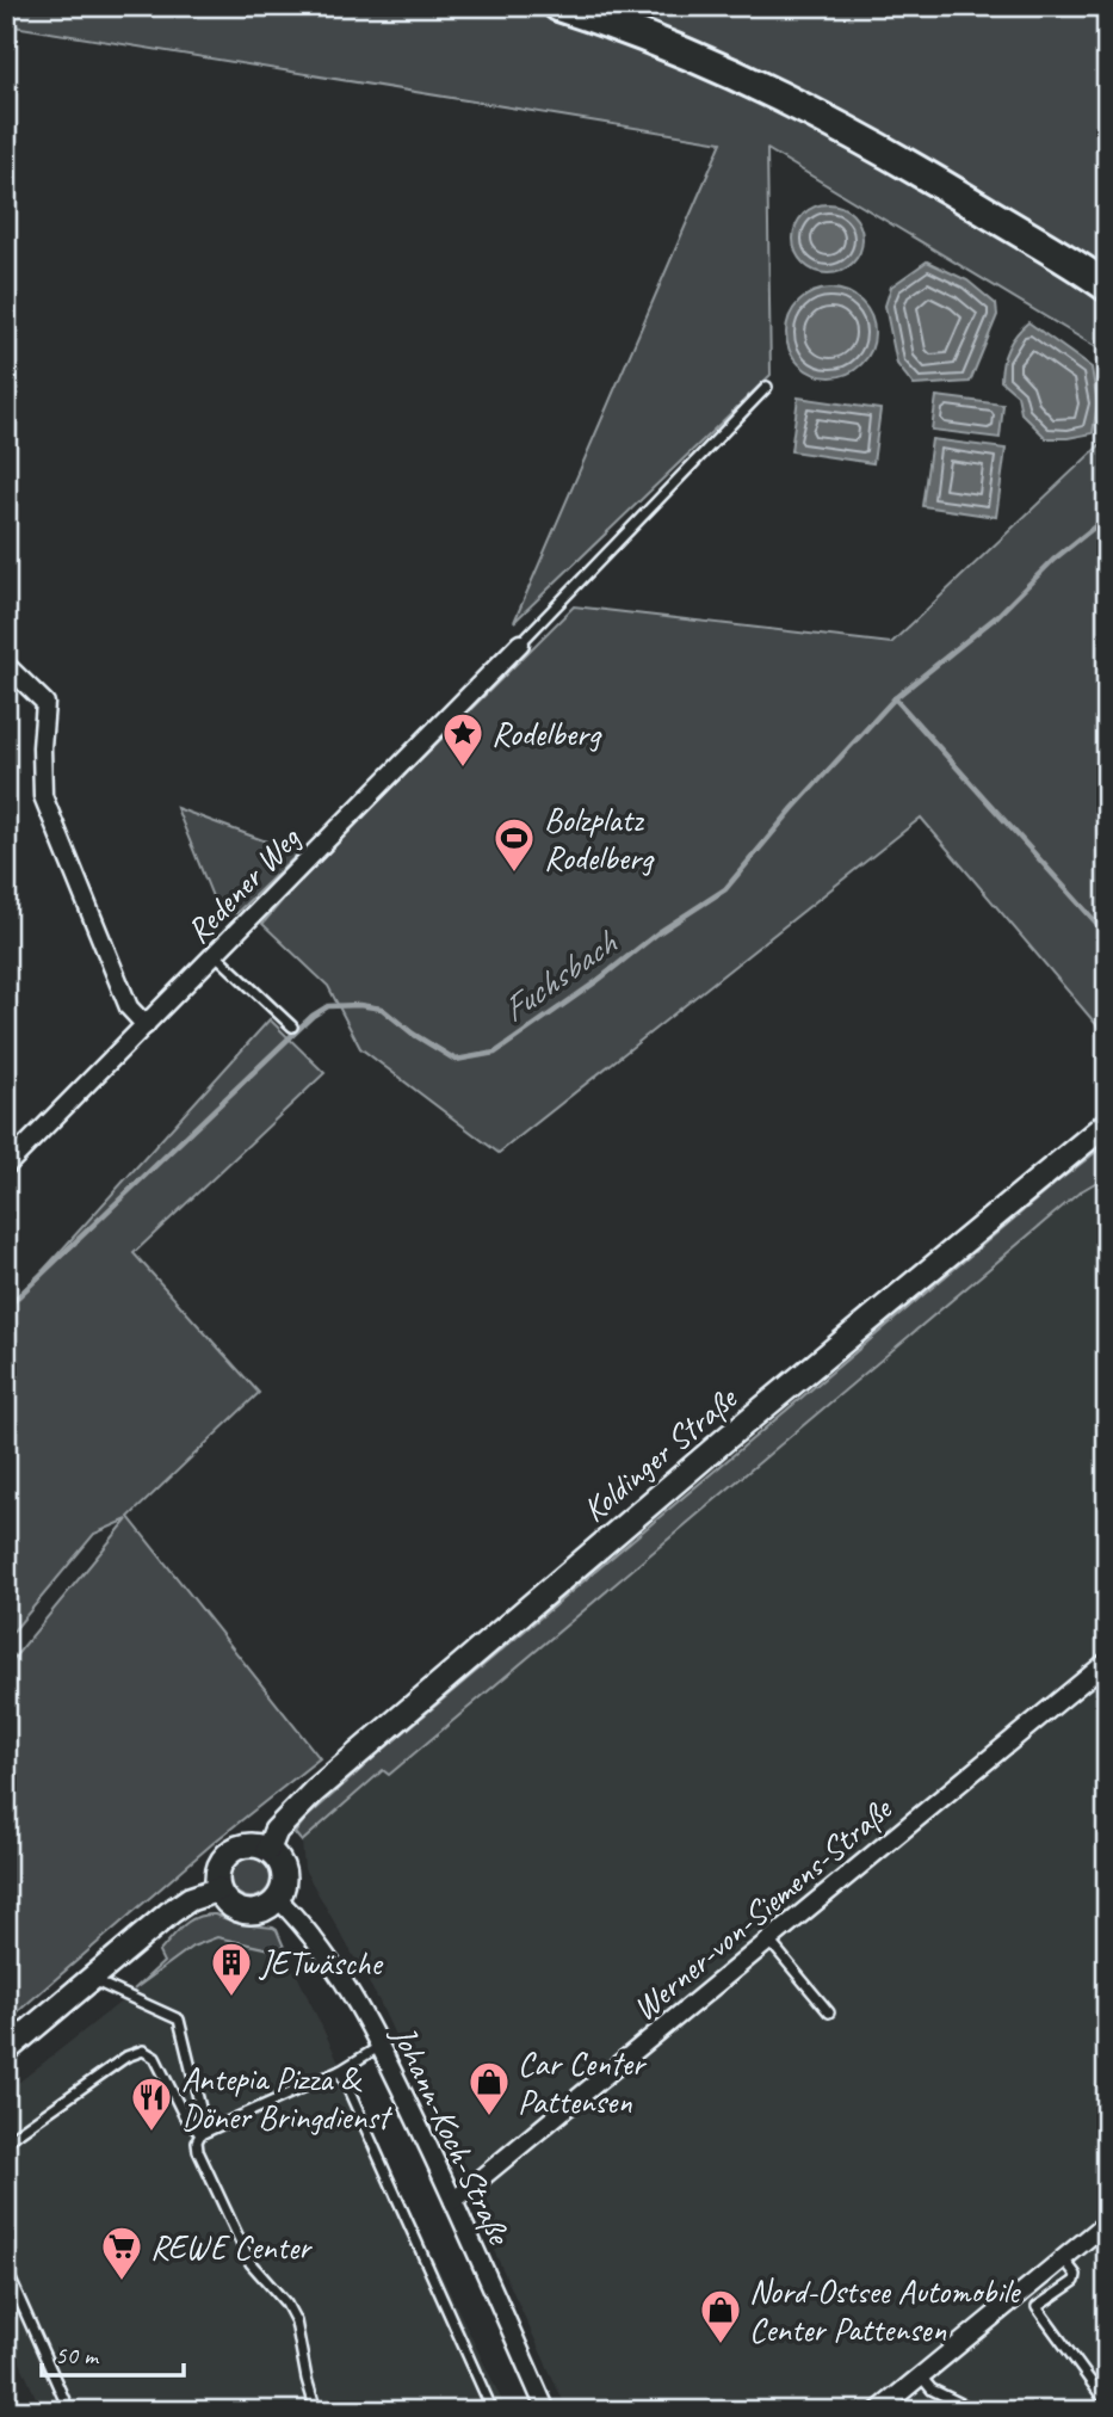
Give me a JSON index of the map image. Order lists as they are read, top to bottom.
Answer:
{
  "streets": {
    "street": [
      "Redener Weg",
      "Koldinger Straße",
      "Werner-von-Siemens-Straße",
      "Johann-Koch-Straße"
    ]
  },
  "crossings": [
    ["Koldinger Straße", "Johann-Koch-Straße"],
    ["Werner-von-Siemens-Straße", "Johann-Koch-Straße"]
  ],
  "water": ["Fuchsbach"],
  "places": {
    "place": ["Rodelberg"],
    "sports": ["Bolzplatz Rodelberg"],
    "building": ["JETwäsche"],
    "shop": ["Car Center Pattensen", "Nord-Ostsee Automobile Center Pattensen"],
    "restaurant": ["Antepia Pizza & Döner Bringdienst"],
    "supermarket": ["REWE Center"]
  },
  "scale_bar": "50 m"
}
